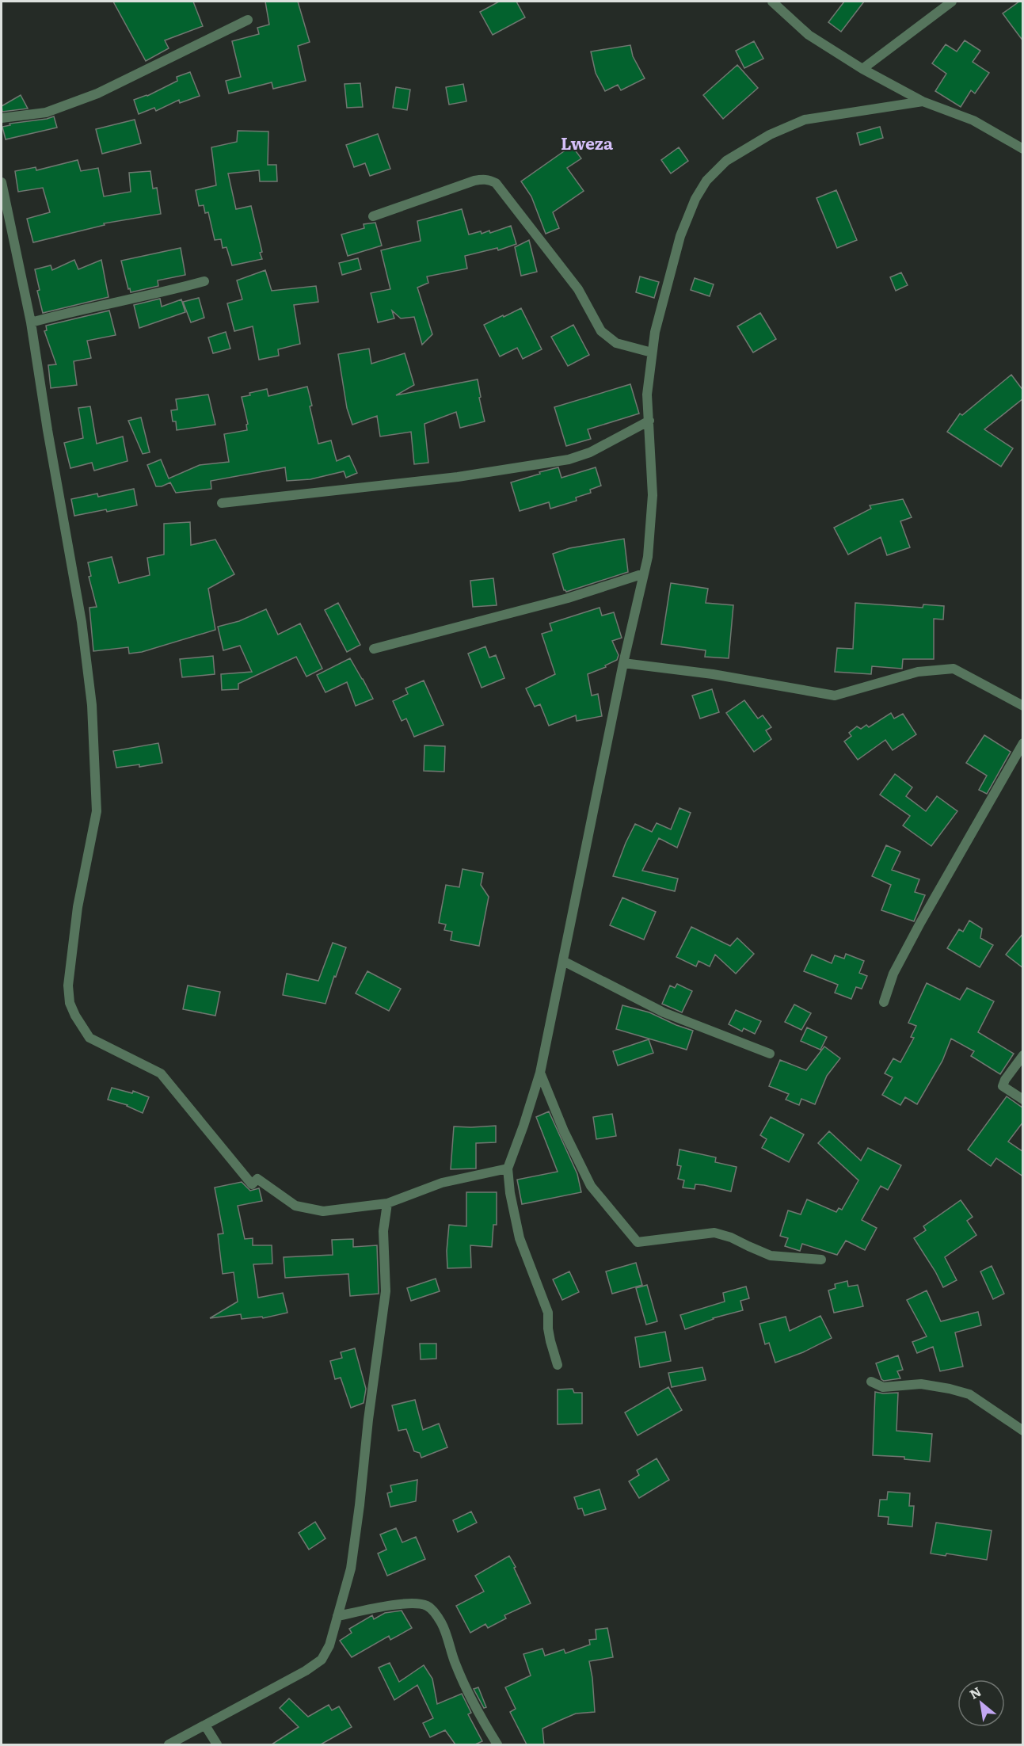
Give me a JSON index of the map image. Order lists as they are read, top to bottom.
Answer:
{
  "districts": ["Lweza"],
  "north": "top left"
}
